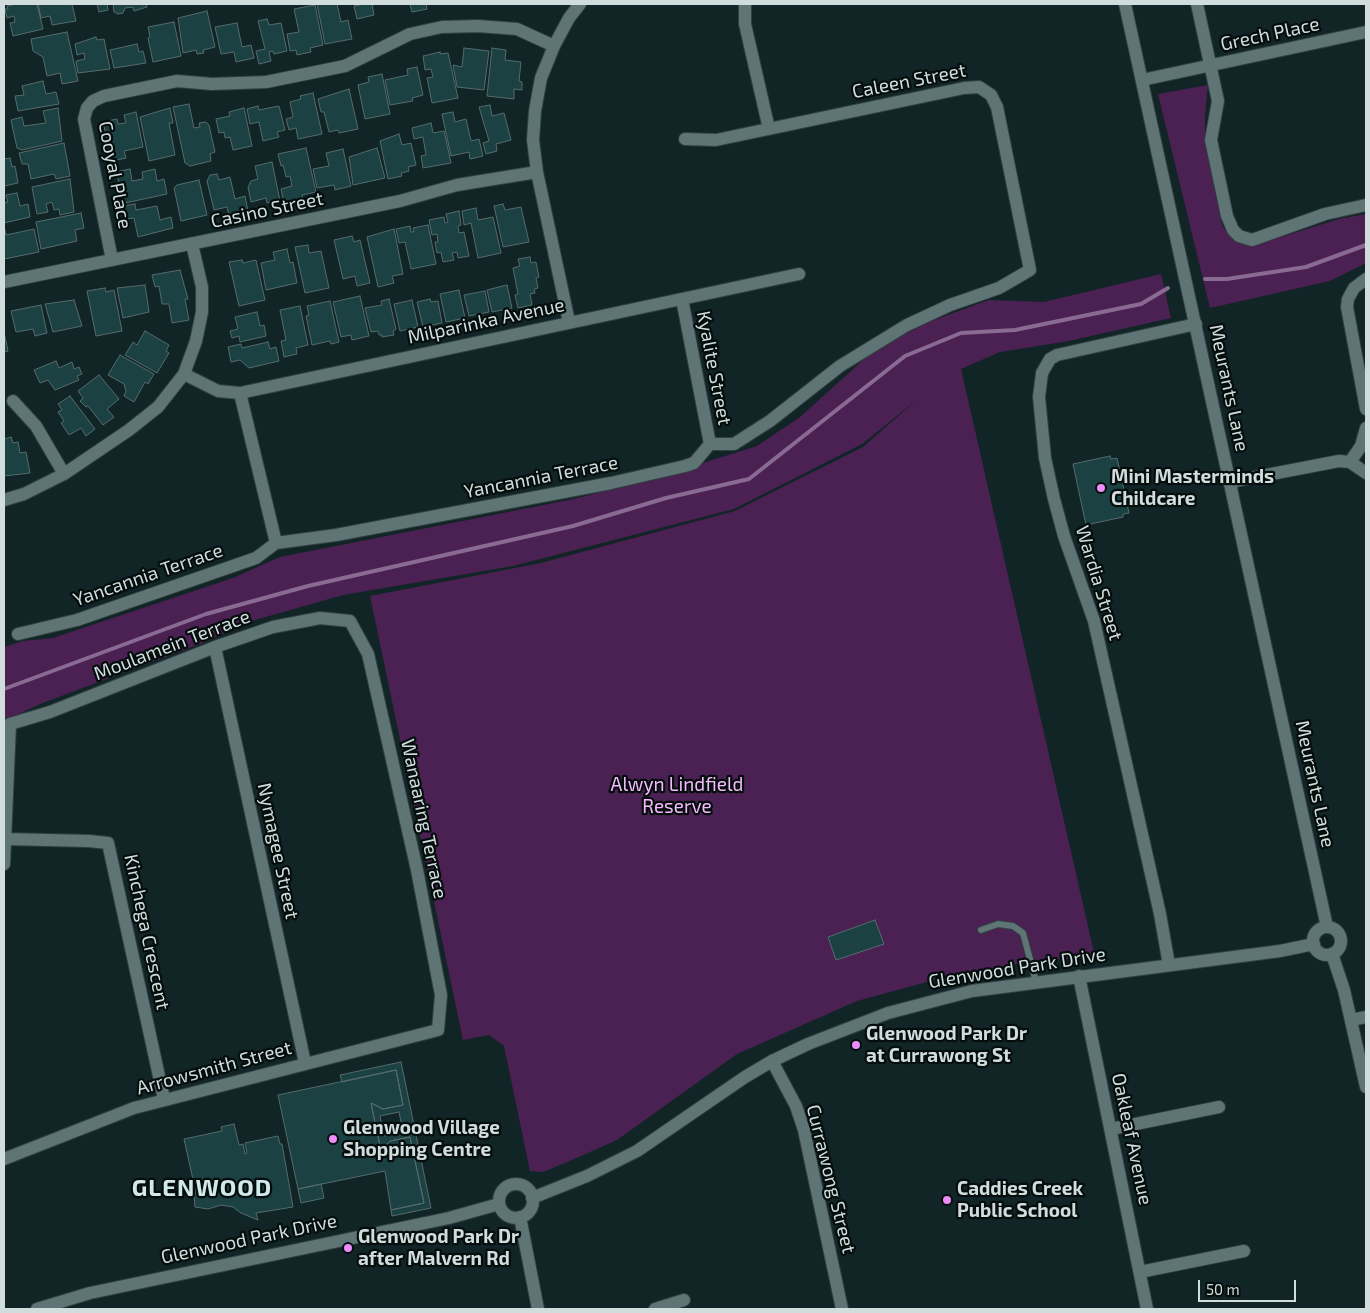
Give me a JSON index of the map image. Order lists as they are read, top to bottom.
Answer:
{
  "streets": {
    "street": [
      "Grech Place",
      "Caleen Street",
      "Cooyal Place",
      "Casino Street",
      "Milparinka Avenue",
      "Kyalite Street",
      "Meurants Lane",
      "Yancannia Terrace",
      "Wardia Street",
      "Moulamein Terrace",
      "Wanaaring Terrace",
      "Nymagee Street",
      "Kinchega Crescent",
      "Glenwood Park Drive",
      "Arrowsmith Street",
      "Oakleaf Avenue",
      "Currawong Street"
    ]
  },
  "crossings": [
    ["Grech Place", "Meurants Lane"],
    ["Caleen Street", "Kyalite Street"],
    ["Caleen Street", "Yancannia Terrace"],
    ["Cooyal Place", "Casino Street"],
    ["Milparinka Avenue", "Kyalite Street"],
    ["Kyalite Street", "Yancannia Terrace"],
    ["Meurants Lane", "Wardia Street"],
    ["Meurants Lane", "Glenwood Park Drive"],
    ["Wardia Street", "Glenwood Park Drive"],
    ["Moulamein Terrace", "Wanaaring Terrace"],
    ["Moulamein Terrace", "Nymagee Street"],
    ["Moulamein Terrace", "Kinchega Crescent"],
    ["Wanaaring Terrace", "Arrowsmith Street"],
    ["Nymagee Street", "Arrowsmith Street"],
    ["Kinchega Crescent", "Arrowsmith Street"],
    ["Glenwood Park Drive", "Oakleaf Avenue"],
    ["Glenwood Park Drive", "Currawong Street"]
  ],
  "districts": ["GLENWOOD"],
  "parks": ["Alwyn Lindfield Reserve"],
  "places": [
    "Mini Masterminds Childcare",
    "Glenwood Park Dr at Currawong St",
    "Glenwood Village Shopping Centre",
    "Caddies Creek Public School",
    "Glenwood Park Dr after Malvern Rd"
  ],
  "scale_bar": "50 m"
}
